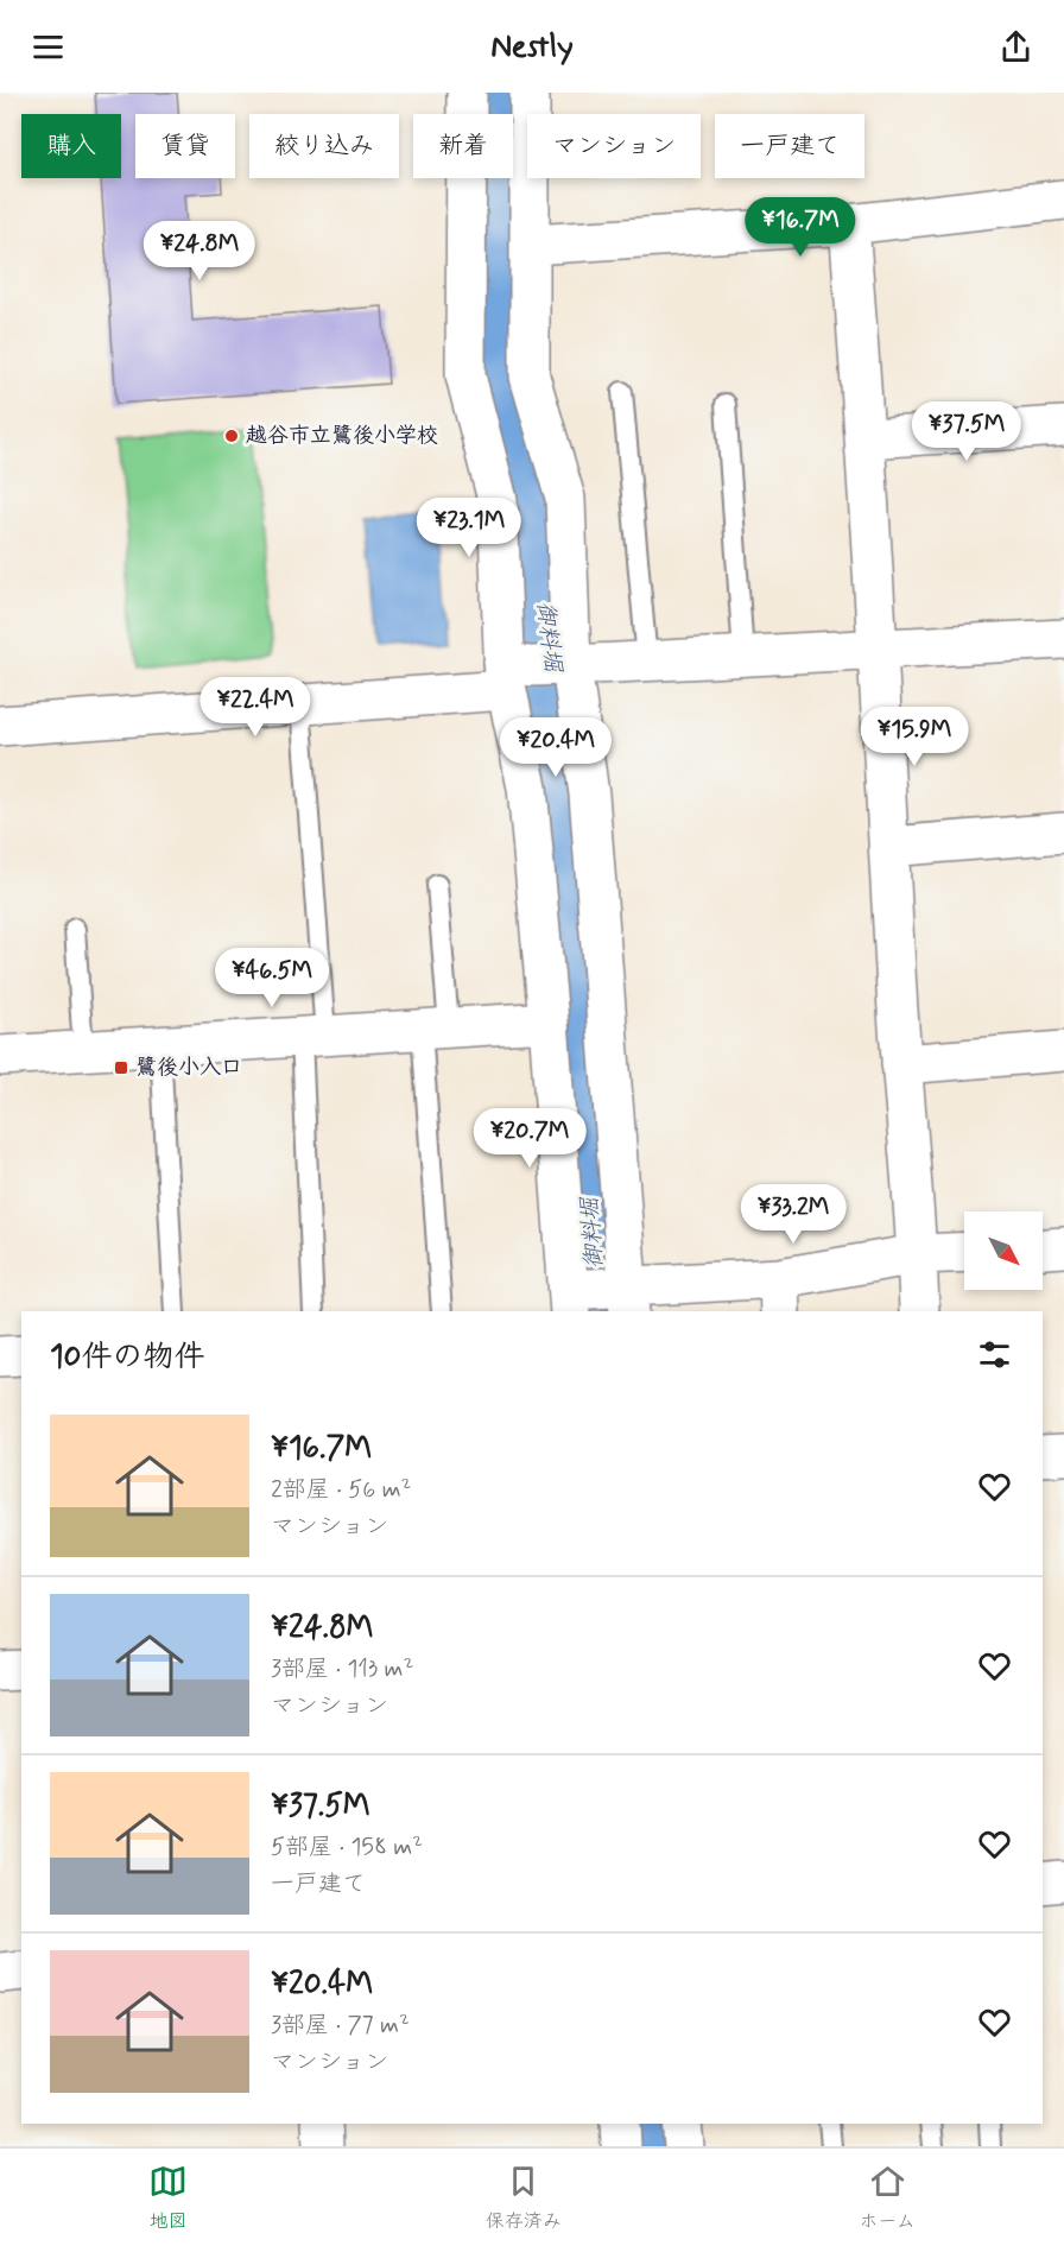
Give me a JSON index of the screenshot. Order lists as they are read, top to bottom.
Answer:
{
  "water": ["御料堀"],
  "places": {
    "other": ["越谷市立鷺後小学校"],
    "transit": ["鷺後小入口"]
  },
  "north": "bottom right",
  "page": {
    "header": "Nestly",
    "chip": [
      "購入",
      "賃貸",
      "絞り込み",
      "新着",
      "マンション",
      "一戸建て"
    ],
    "price": [
      "¥16.7M",
      "¥24.8M",
      "¥37.5M",
      "¥23.1M",
      "¥22.4M",
      "¥15.9M",
      "¥20.4M",
      "¥46.5M",
      "¥20.7M",
      "¥33.2M"
    ],
    "heading": "10件の物件",
    "list": [
      {
        "name": "¥16.7M",
        "note": "2部屋 · 56 m² · マンション"
      },
      {
        "name": "¥24.8M",
        "note": "3部屋 · 113 m² · マンション"
      },
      {
        "name": "¥37.5M",
        "note": "5部屋 · 158 m² · 一戸建て"
      },
      {
        "name": "¥20.4M",
        "note": "3部屋 · 77 m² · マンション"
      }
    ],
    "tabs": ["地図", "保存済み", "ホーム"]
  }
}
